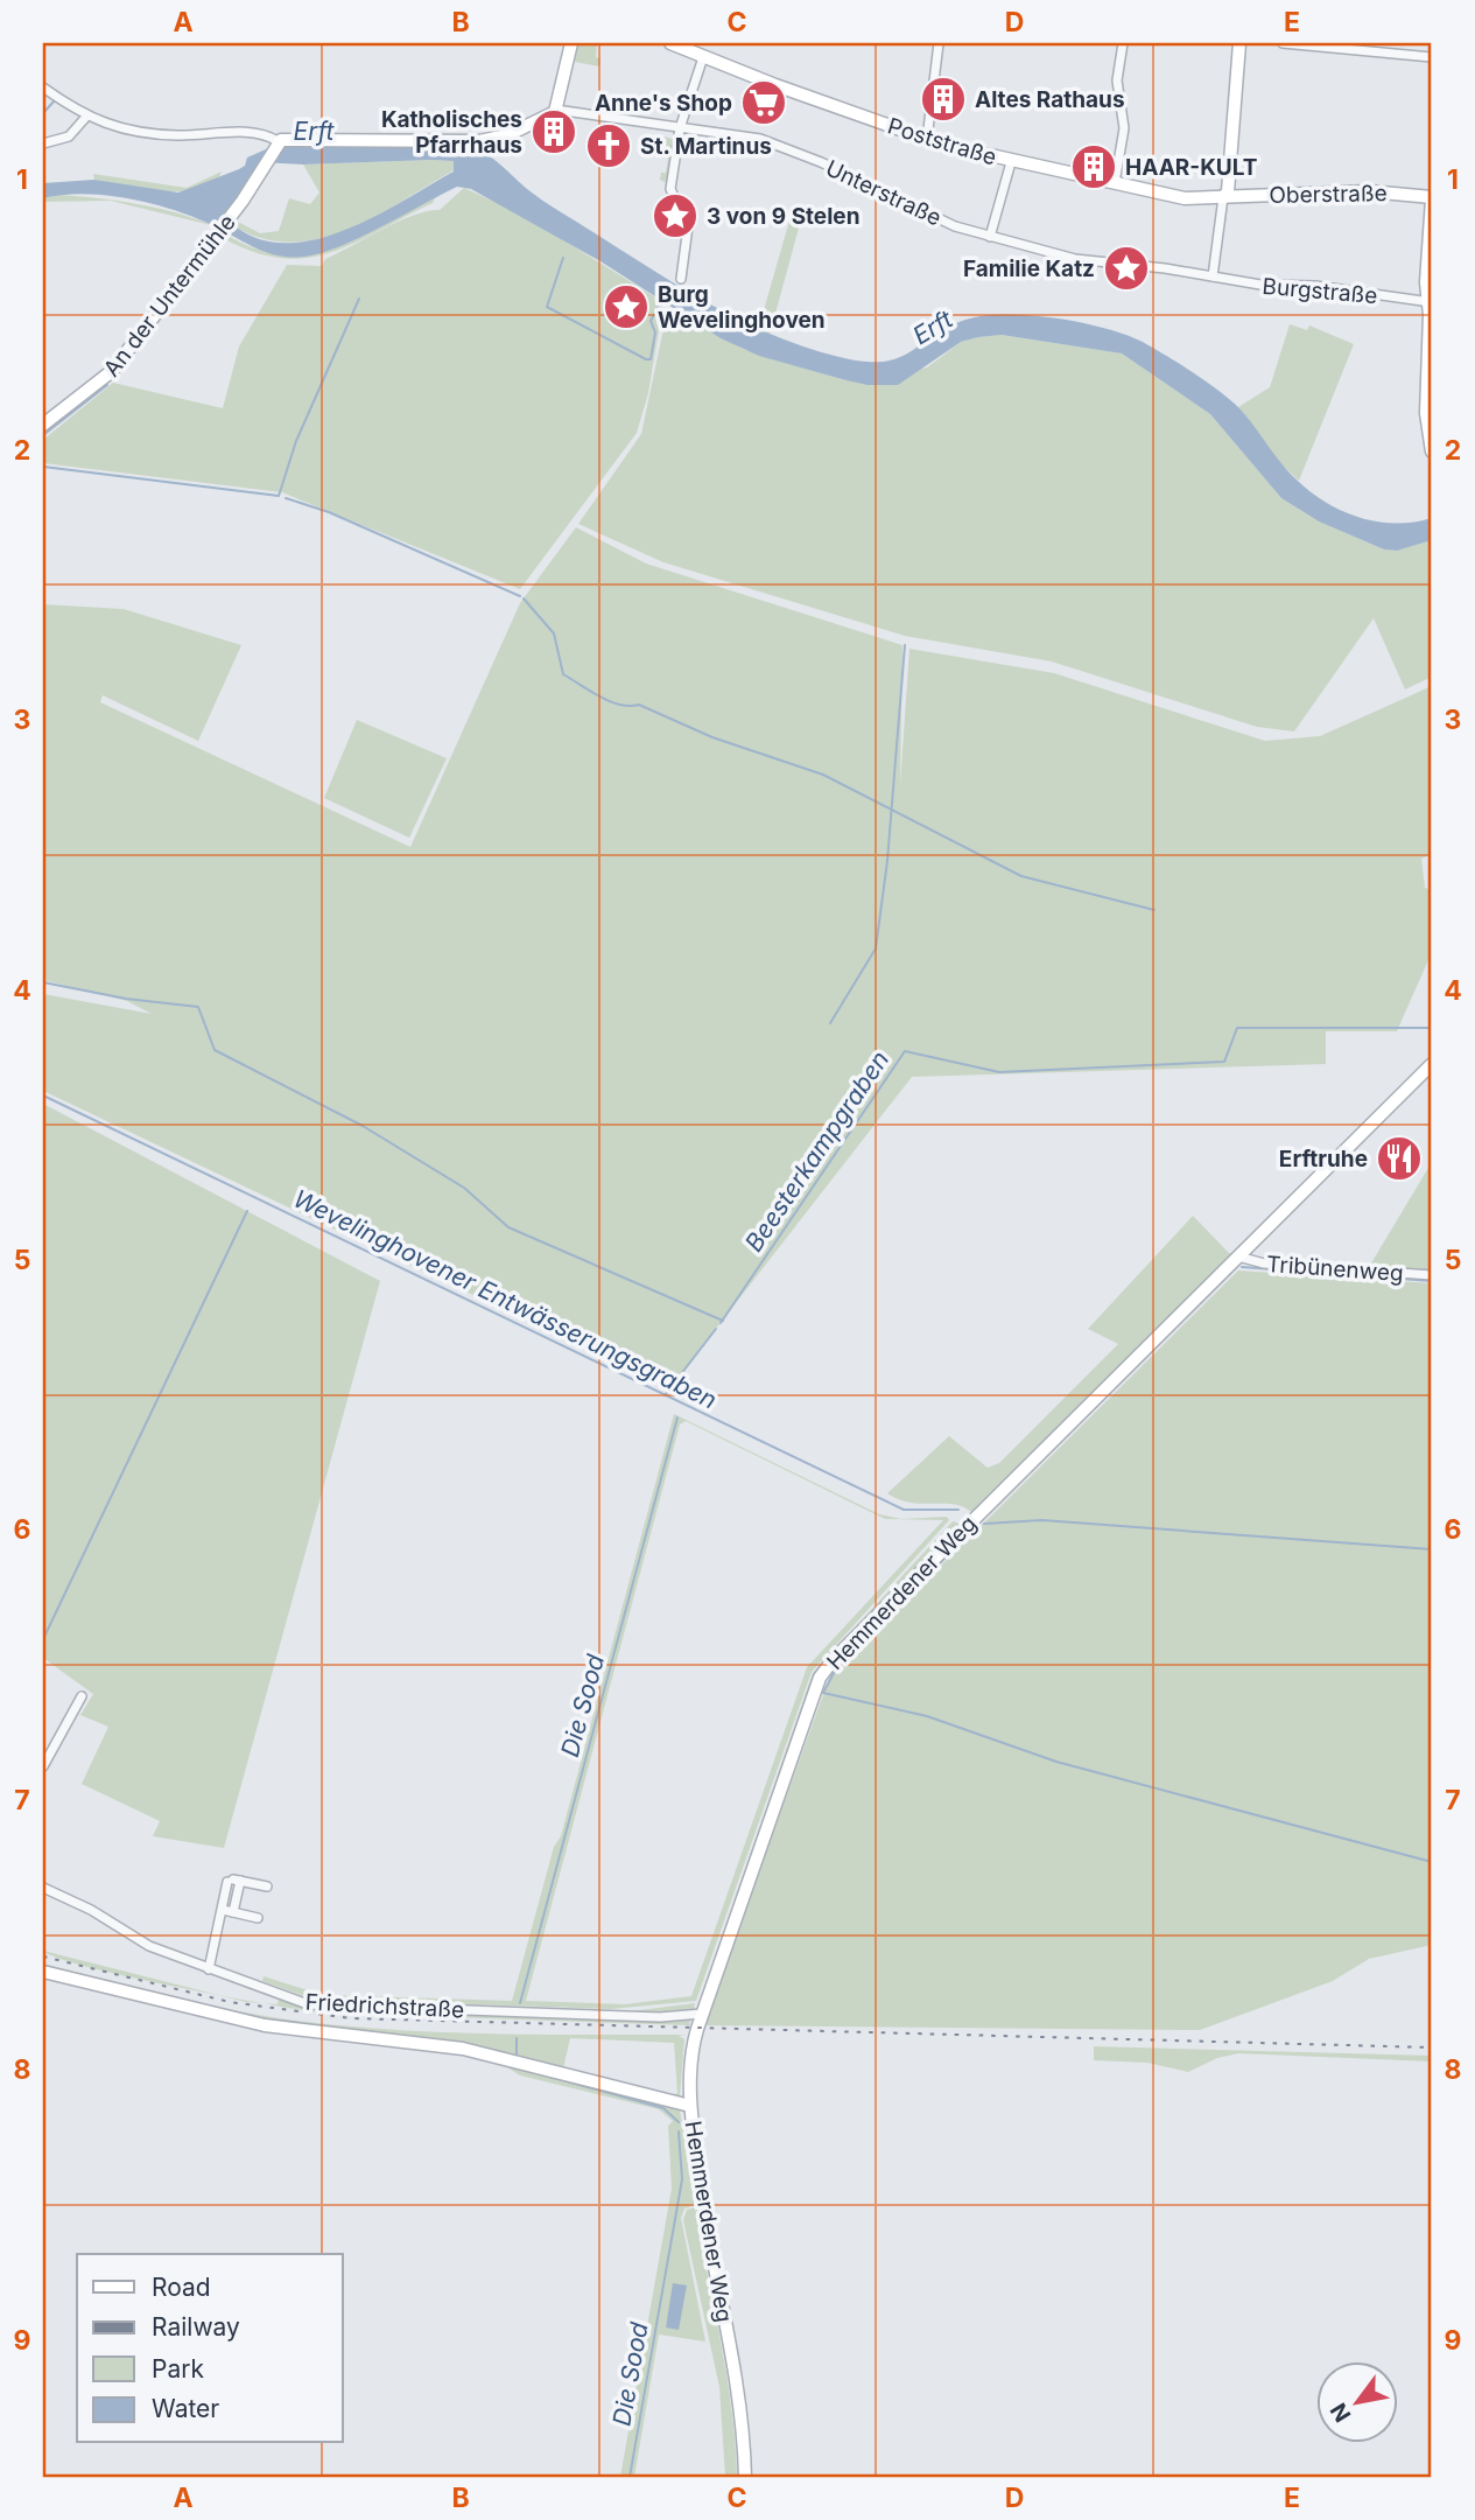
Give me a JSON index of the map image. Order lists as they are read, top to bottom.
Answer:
{
  "streets": {
    "main road": [
      "Poststraße",
      "Oberstraße",
      "An der Untermühle",
      "Hemmerdener Weg"
    ],
    "street": [
      "Unterstraße",
      "Burgstraße",
      "Tribünenweg",
      "Friedrichstraße"
    ]
  },
  "crossings": [
    ["Poststraße", "Oberstraße"],
    ["Unterstraße", "Burgstraße"],
    ["Tribünenweg", "Hemmerdener Weg"],
    ["Hemmerdener Weg", "Friedrichstraße"]
  ],
  "water": [
    "Erft",
    "Beesterkampgraben",
    "Wevelinghovener Entwässerungsgraben",
    "Die Sood"
  ],
  "places": {
    "building": ["Altes Rathaus", "Katholisches Pfarrhaus", "HAAR-KULT"],
    "supermarket": ["Anne's Shop"],
    "church": ["St. Martinus"],
    "place": ["3 von 9 Stelen", "Familie Katz", "Burg Wevelinghoven"],
    "restaurant": ["Erftruhe"]
  },
  "legend": [
    "Road",
    "Railway",
    "Park",
    "Water"
  ],
  "north": "bottom left",
  "grid": {
    "columns": [
      "A",
      "B",
      "C",
      "D",
      "E"
    ],
    "rows": [
      "1",
      "2",
      "3",
      "4",
      "5",
      "6",
      "7",
      "8",
      "9"
    ]
  }
}
